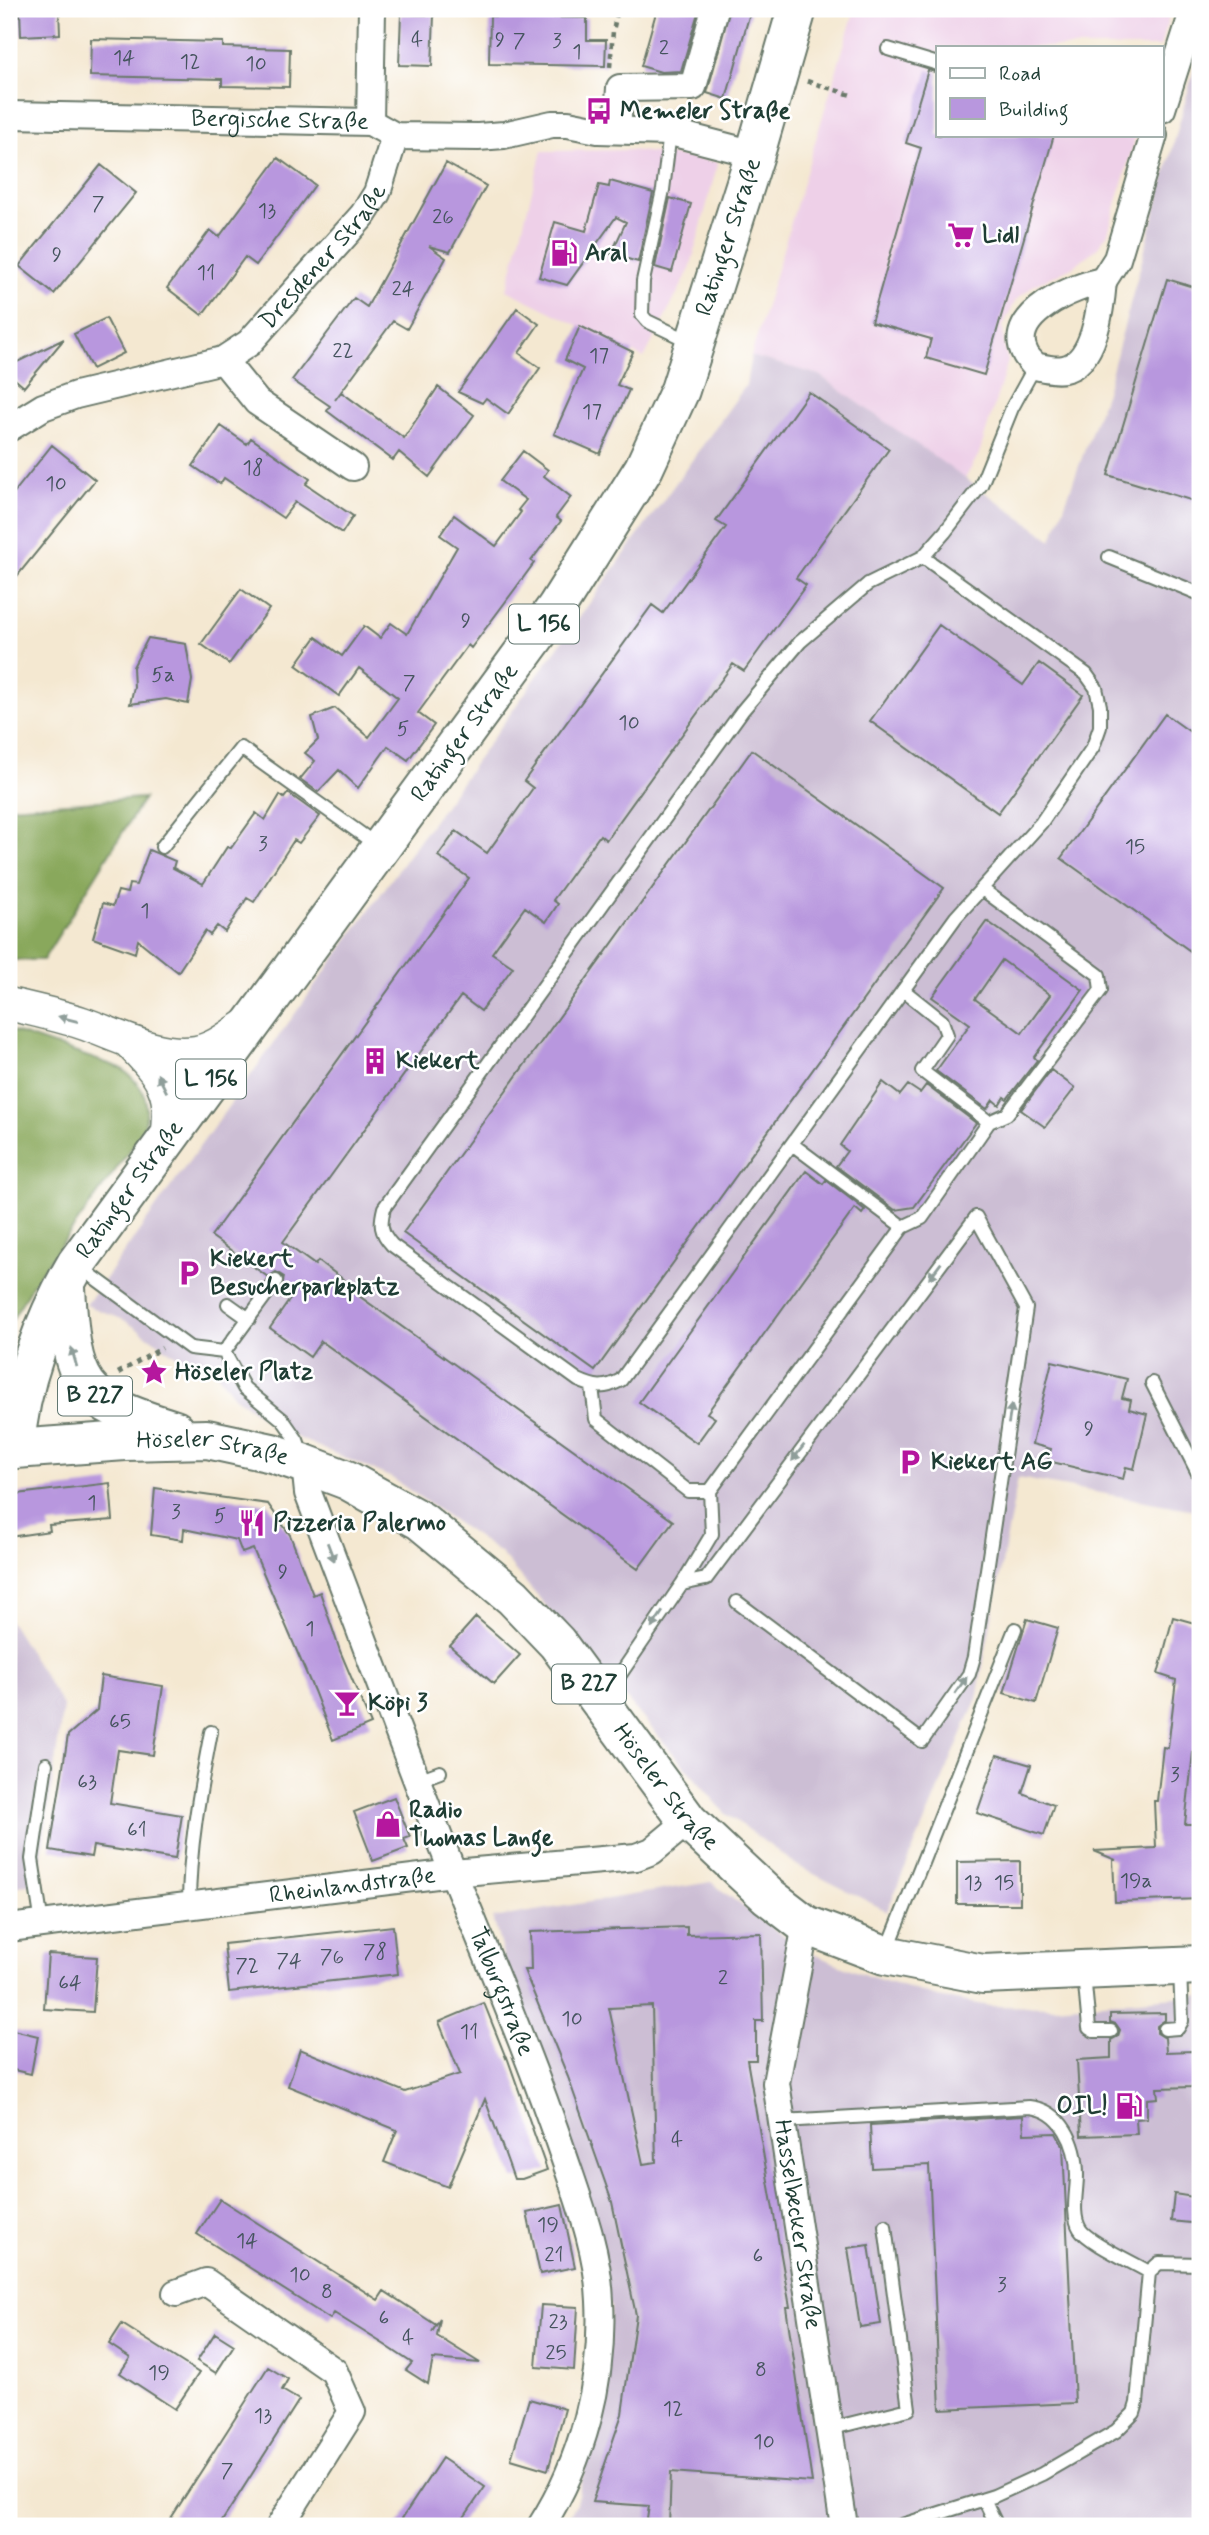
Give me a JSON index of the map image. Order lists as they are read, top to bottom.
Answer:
{
  "streets": {
    "main road": [
      "Ratinger Straße",
      "L 156",
      "B 227",
      "Höseler Straße"
    ],
    "street": [
      "Bergische Straße",
      "Dresdener Straße",
      "Rheinlandstraße",
      "Talburgstraße",
      "Hasselbecker Straße"
    ]
  },
  "crossings": [
    ["Bergische Straße", "Ratinger Straße"],
    ["Bergische Straße", "Dresdener Straße"],
    ["Ratinger Straße", "Höseler Straße"],
    ["Höseler Straße", "Rheinlandstraße"],
    ["Höseler Straße", "Talburgstraße"],
    ["Höseler Straße", "Hasselbecker Straße"],
    ["Rheinlandstraße", "Talburgstraße"]
  ],
  "one_way": ["Talburgstraße"],
  "places": {
    "bus stop": ["Memeler Straße"],
    "supermarket": ["Lidl"],
    "fuel station": ["Aral", "OIL!"],
    "building": ["Kiekert"],
    "parking": ["Kiekert Besucherparkplatz", "Kiekert AG"],
    "place": ["Höseler Platz"],
    "restaurant": ["Pizzeria Palermo"],
    "bar": ["Köpi 3"],
    "shop": ["Radio Thomas Lange"]
  },
  "house_numbers": [
    "4",
    "9",
    "7",
    "3",
    "2",
    "1",
    "14",
    "12",
    "10",
    "7",
    "13",
    "26",
    "9",
    "11",
    "24",
    "22",
    "17",
    "17",
    "18",
    "10",
    "9",
    "5a",
    "7",
    "10",
    "5",
    "3",
    "15",
    "1",
    "9",
    "1",
    "3",
    "5",
    "9",
    "1",
    "65",
    "3",
    "63",
    "61",
    "19a",
    "13",
    "15",
    "78",
    "76",
    "74",
    "72",
    "2",
    "64",
    "10",
    "11",
    "4",
    "19",
    "14",
    "21",
    "6",
    "10",
    "3",
    "8",
    "6",
    "23",
    "4",
    "25",
    "8",
    "19",
    "12",
    "13",
    "10",
    "7"
  ],
  "legend": ["Road", "Building"]
}
